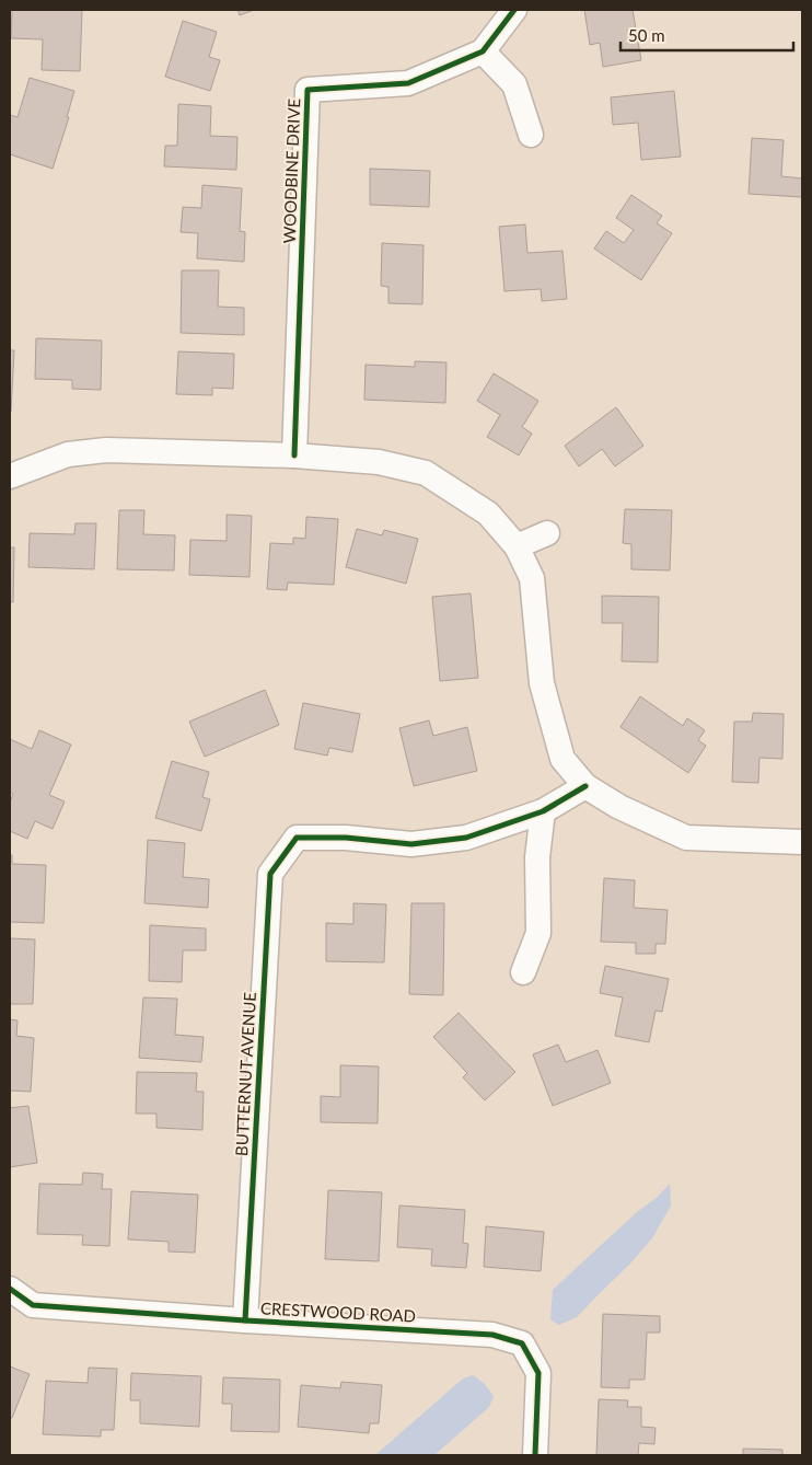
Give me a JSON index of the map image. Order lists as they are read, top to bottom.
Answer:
{
  "streets": {
    "street": ["WOODBINE DRIVE", "BUTTERNUT AVENUE", "CRESTWOOD ROAD"]
  },
  "crossings": [
    ["BUTTERNUT AVENUE", "CRESTWOOD ROAD"]
  ],
  "scale_bar": "50 m"
}
